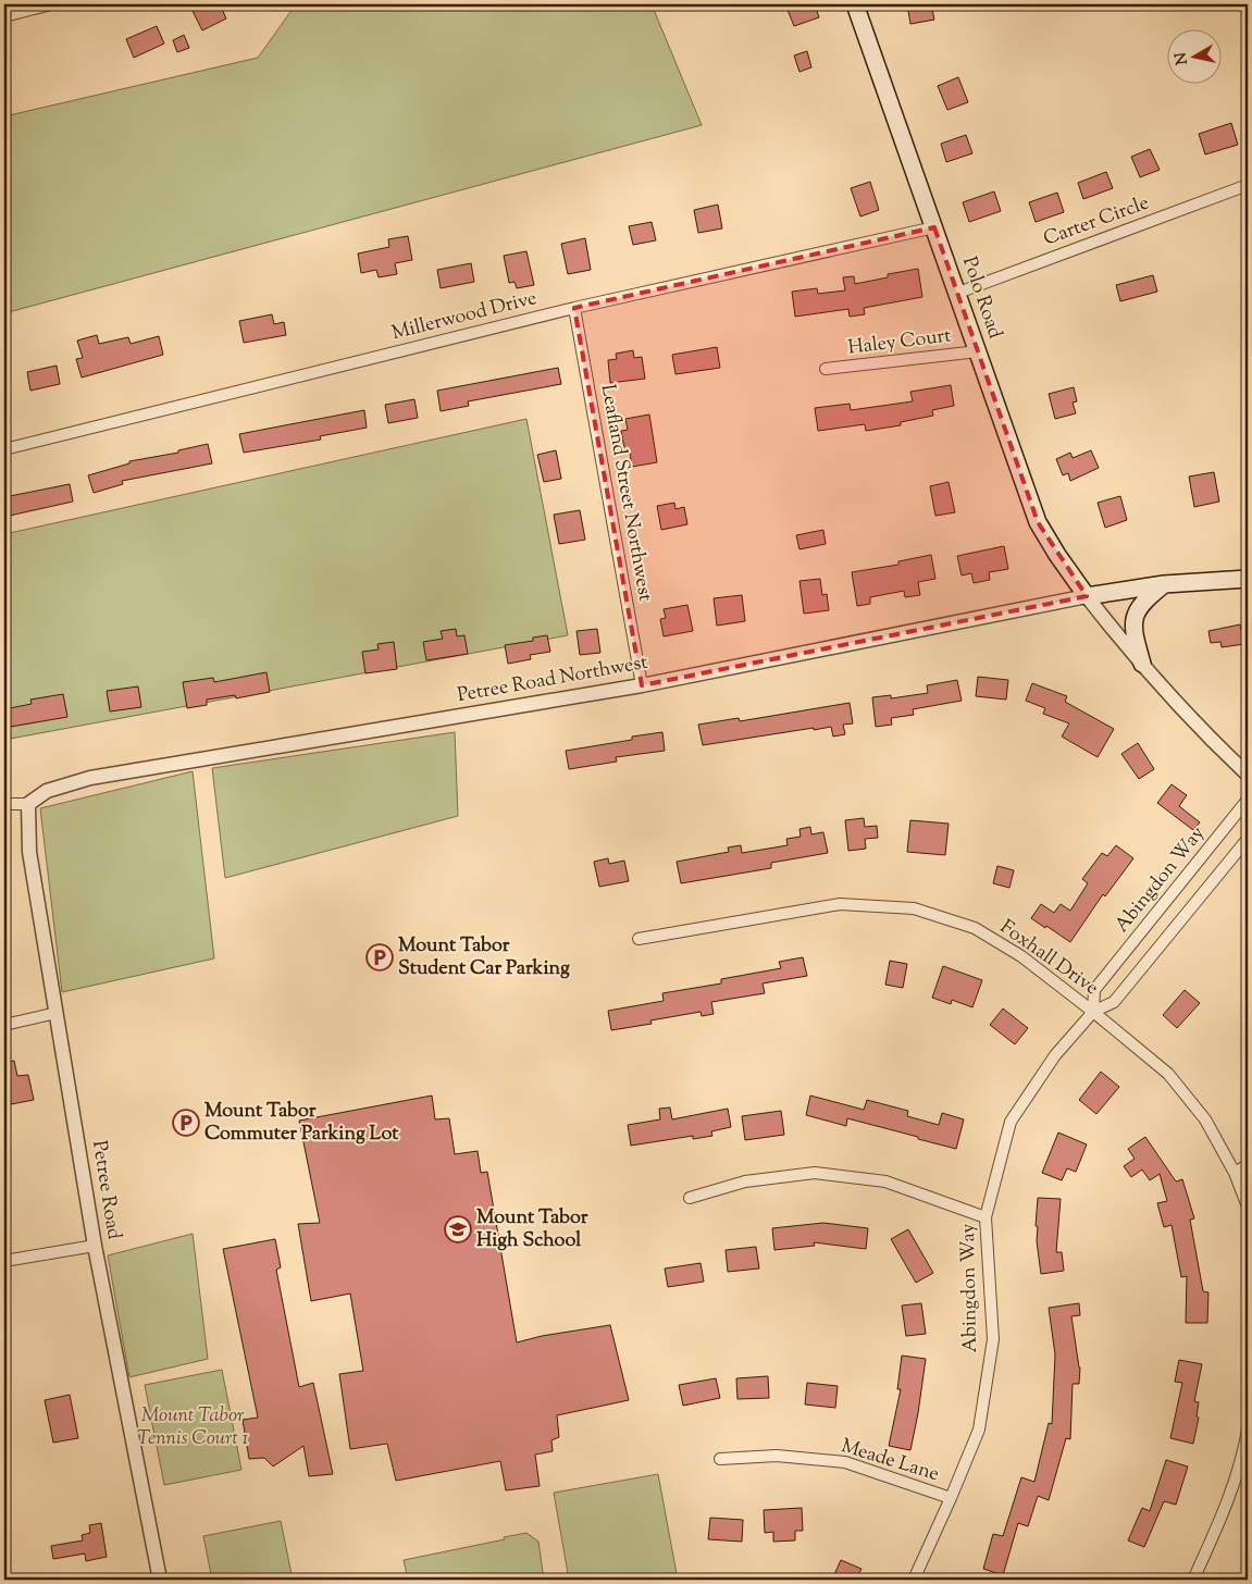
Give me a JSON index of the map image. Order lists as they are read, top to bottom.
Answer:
{
  "streets": {
    "main road": ["Polo Road"],
    "street": [
      "Carter Circle",
      "Millerwood Drive",
      "Haley Court",
      "Leafland Street Northwest",
      "Petree Road Northwest",
      "Abingdon Way",
      "Foxhall Drive",
      "Petree Road",
      "Meade Lane"
    ]
  },
  "crossings": [
    ["Carter Circle", "Polo Road"],
    ["Polo Road", "Millerwood Drive"],
    ["Polo Road", "Haley Court"],
    ["Polo Road", "Petree Road Northwest"],
    ["Millerwood Drive", "Leafland Street Northwest"],
    ["Leafland Street Northwest", "Petree Road Northwest"],
    ["Petree Road Northwest", "Petree Road"],
    ["Abingdon Way", "Foxhall Drive"],
    ["Abingdon Way", "Meade Lane"]
  ],
  "parks": ["Mount Tabor Tennis Court 1"],
  "places": {
    "parking": ["Mount Tabor Student Car Parking", "Mount Tabor Commuter Parking Lot"],
    "school or university": ["Mount Tabor High School"]
  },
  "north": "left"
}
